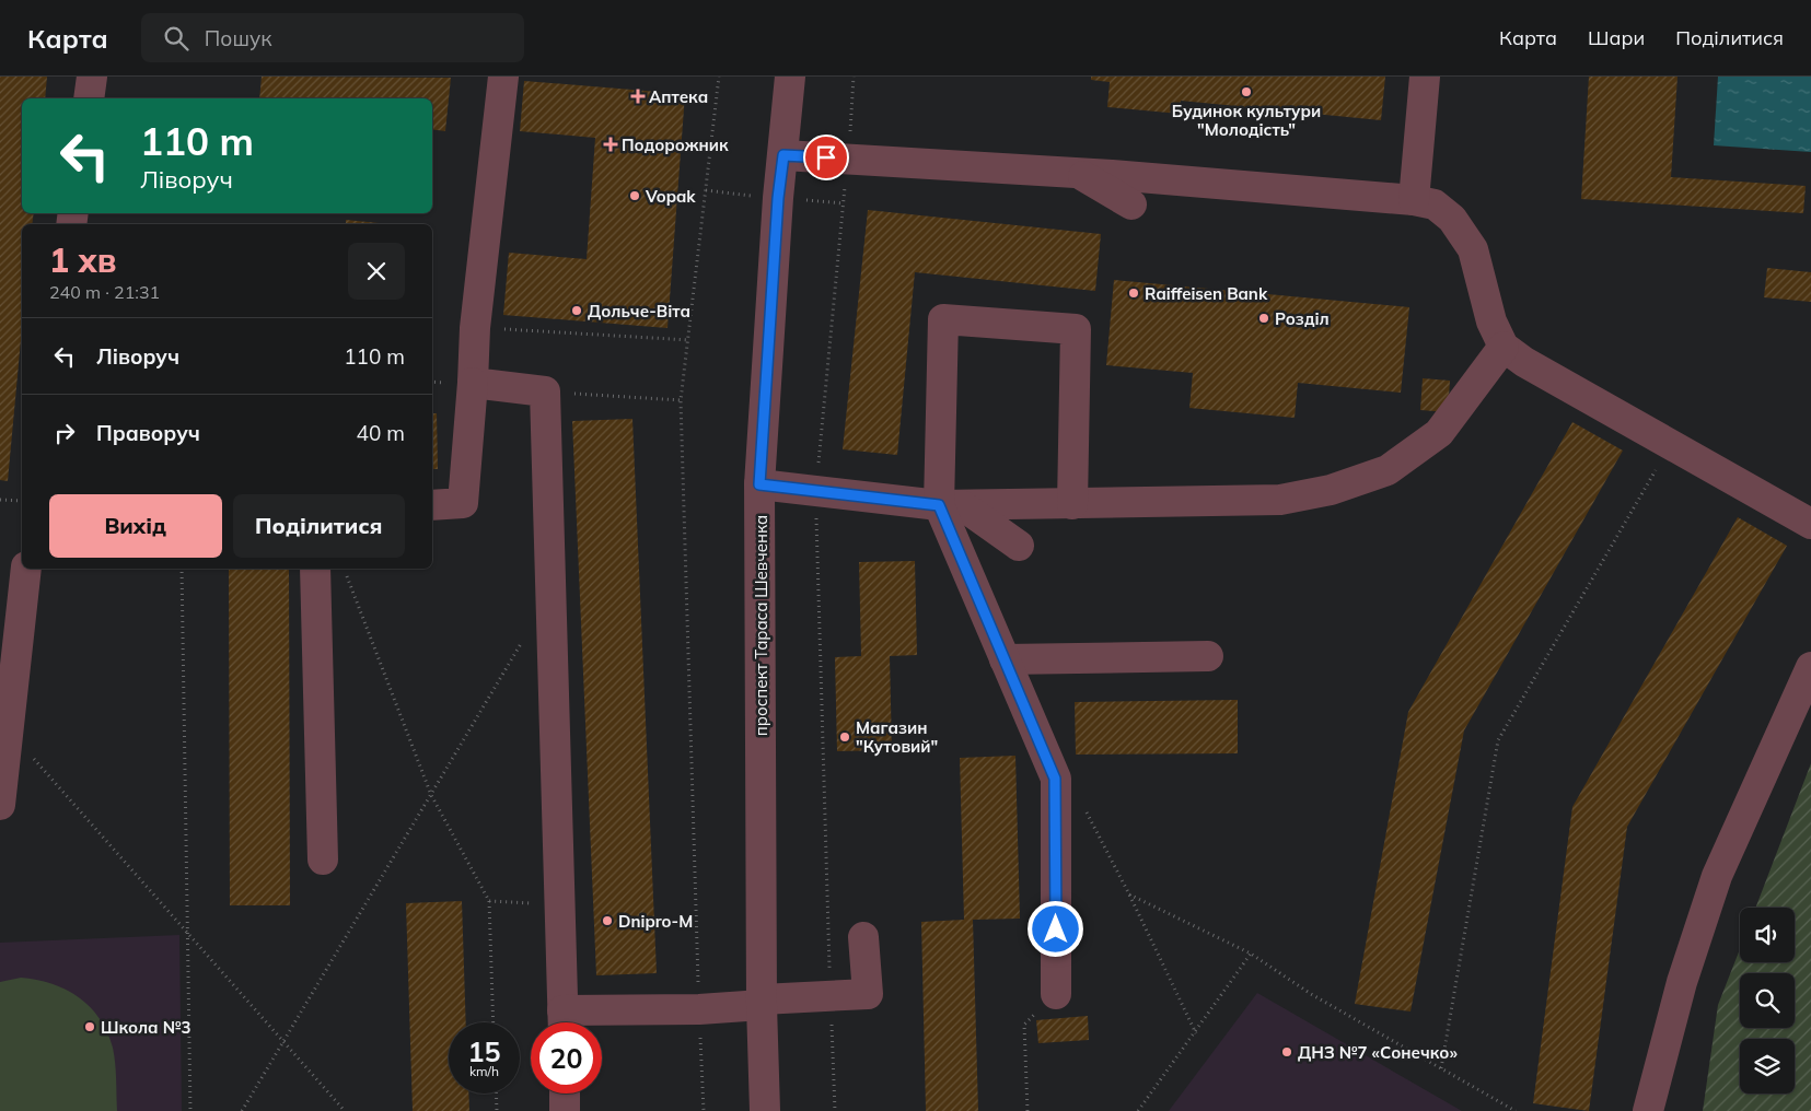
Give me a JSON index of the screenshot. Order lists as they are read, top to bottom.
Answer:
{
  "streets": {
    "street": ["проспект Тараса Шевченка"]
  },
  "places": {
    "other": [
      "Будинок культури \"Молодість\"",
      "Vopak",
      "Raiffeisen Bank",
      "Дольче-Віта",
      "Розділ",
      "Магазин \"Кутовий\"",
      "Dnipro-M",
      "Школа №3",
      "ДНЗ №7 «Сонечко»"
    ],
    "health": ["Аптека", "Подорожник"]
  },
  "page": {
    "header": "Карта",
    "search": "Пошук",
    "nav": ["Карта", "Шари", "Поділитися"],
    "turn": ["110 m", "Ліворуч"],
    "heading": ["1 хв", "240 m · 21:31"],
    "list": [
      {
        "name": "Ліворуч",
        "value": "110 m"
      },
      {
        "name": "Праворуч",
        "value": "40 m"
      }
    ],
    "buttons": ["Вихід", "Поділитися"],
    "speed": "15 km/h",
    "limit": "20"
  }
}
